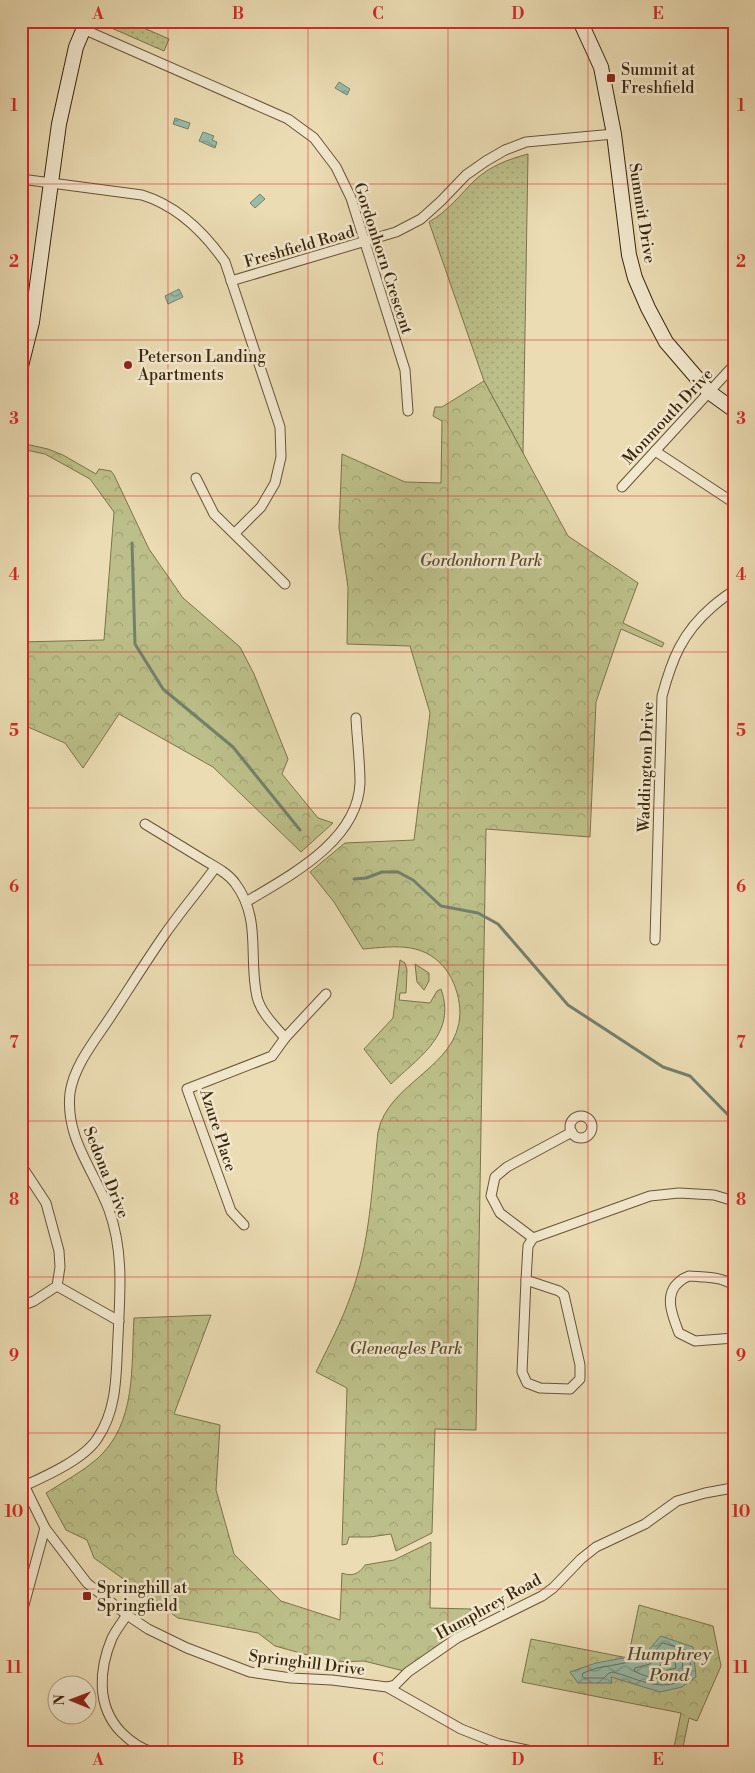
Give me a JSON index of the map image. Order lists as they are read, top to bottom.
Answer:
{
  "streets": {
    "main road": ["Summit Drive"],
    "street": [
      "Freshfield Road",
      "Gordonhorn Crescent",
      "Monmouth Drive",
      "Waddington Drive",
      "Azure Place",
      "Sedona Drive",
      "Humphrey Road",
      "Springhill Drive"
    ]
  },
  "crossings": [
    ["Summit Drive", "Freshfield Road"],
    ["Summit Drive", "Monmouth Drive"],
    ["Freshfield Road", "Gordonhorn Crescent"],
    ["Sedona Drive", "Springhill Drive"],
    ["Humphrey Road", "Springhill Drive"]
  ],
  "water": ["Humphrey Pond"],
  "parks": ["Gordonhorn Park", "Gleneagles Park"],
  "places": {
    "transit": ["Summit at Freshfield", "Springhill at Springfield"],
    "other": ["Peterson Landing Apartments"]
  },
  "north": "left",
  "grid": {
    "columns": [
      "A",
      "B",
      "C",
      "D",
      "E"
    ],
    "rows": [
      "1",
      "2",
      "3",
      "4",
      "5",
      "6",
      "7",
      "8",
      "9",
      "10",
      "11"
    ]
  }
}
